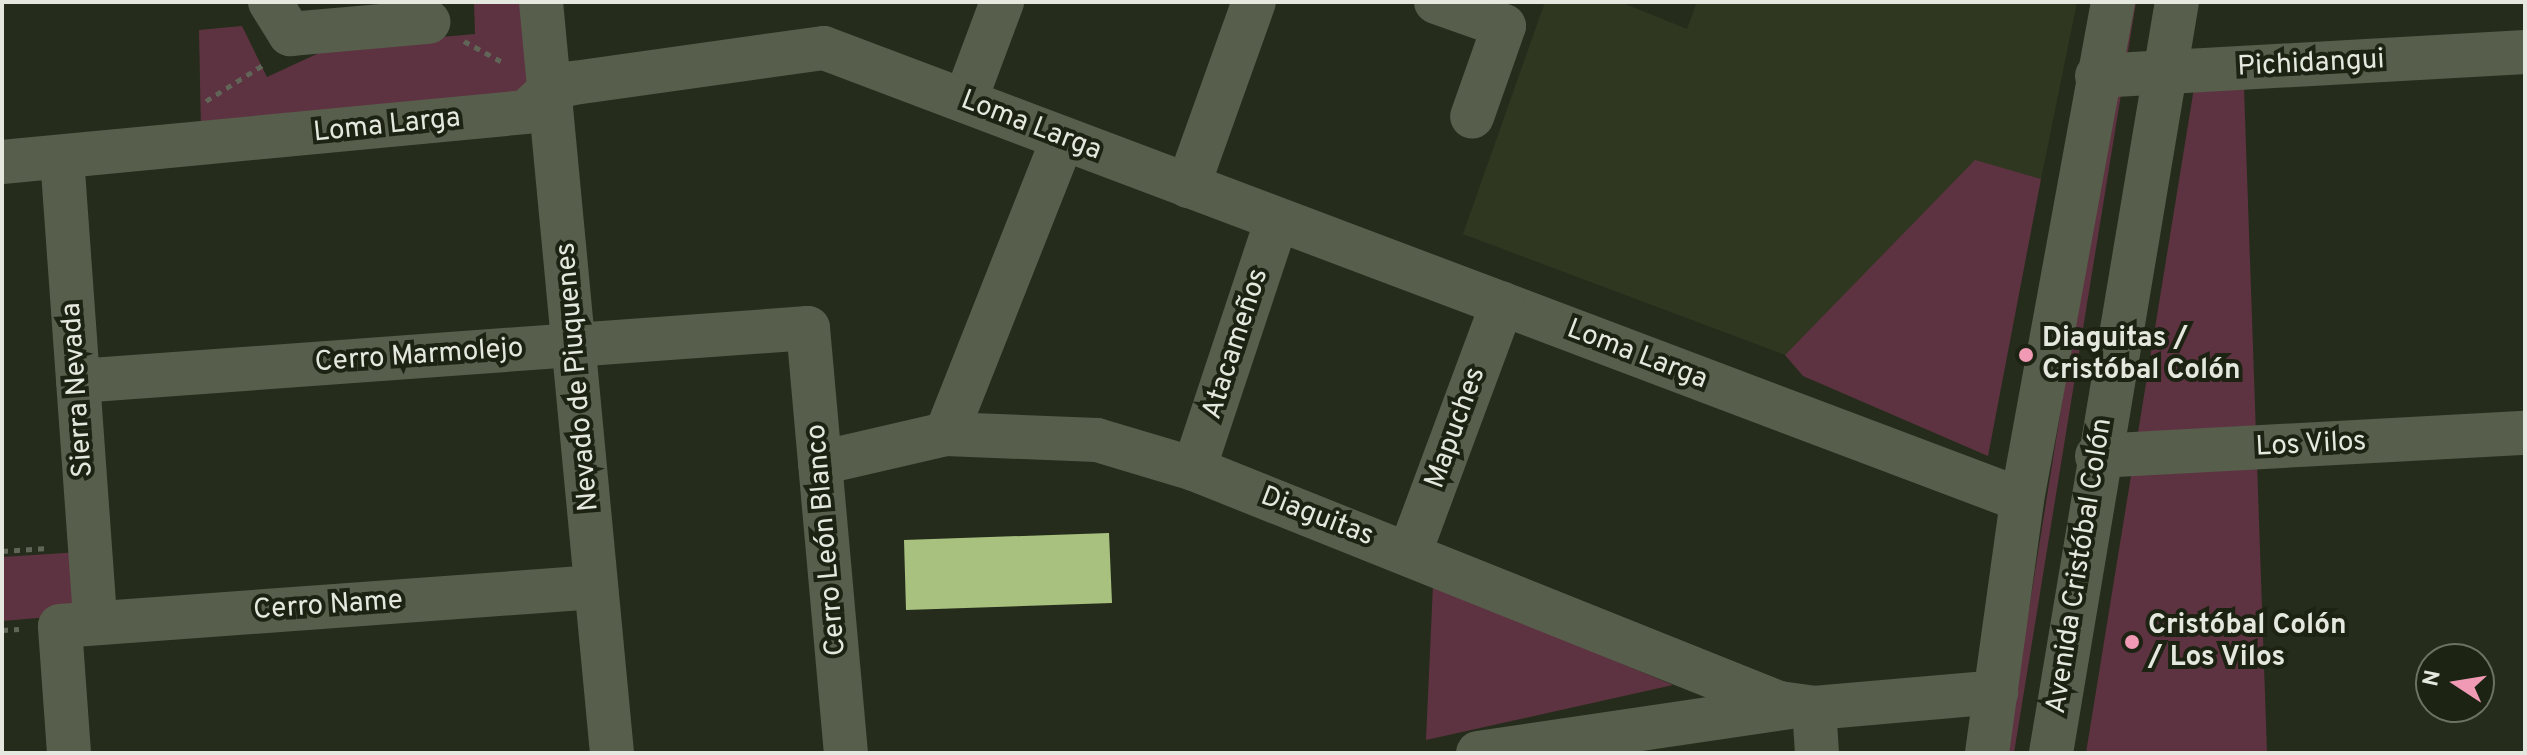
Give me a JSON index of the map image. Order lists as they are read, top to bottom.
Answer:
{
  "streets": {
    "street": [
      "Pichidangui",
      "Loma Larga",
      "Atacameños",
      "Cerro Marmolejo",
      "Nevado de Piuquenes",
      "Sierra Nevada",
      "Mapuches",
      "Los Vilos",
      "Diaguitas",
      "Cerro León Blanco",
      "Avenida Cristóbal Colón",
      "Cerro Name"
    ]
  },
  "crossings": [
    ["Pichidangui", "Avenida Cristóbal Colón"],
    ["Loma Larga", "Atacameños"],
    ["Loma Larga", "Nevado de Piuquenes"],
    ["Loma Larga", "Sierra Nevada"],
    ["Loma Larga", "Mapuches"],
    ["Atacameños", "Diaguitas"],
    ["Cerro Marmolejo", "Nevado de Piuquenes"],
    ["Cerro Marmolejo", "Sierra Nevada"],
    ["Cerro Marmolejo", "Cerro León Blanco"],
    ["Nevado de Piuquenes", "Cerro Name"],
    ["Sierra Nevada", "Cerro Name"],
    ["Mapuches", "Diaguitas"],
    ["Los Vilos", "Avenida Cristóbal Colón"],
    ["Diaguitas", "Cerro León Blanco"]
  ],
  "places": ["Diaguitas / Cristóbal Colón", "Cristóbal Colón / Los Vilos"],
  "north": "left"
}
